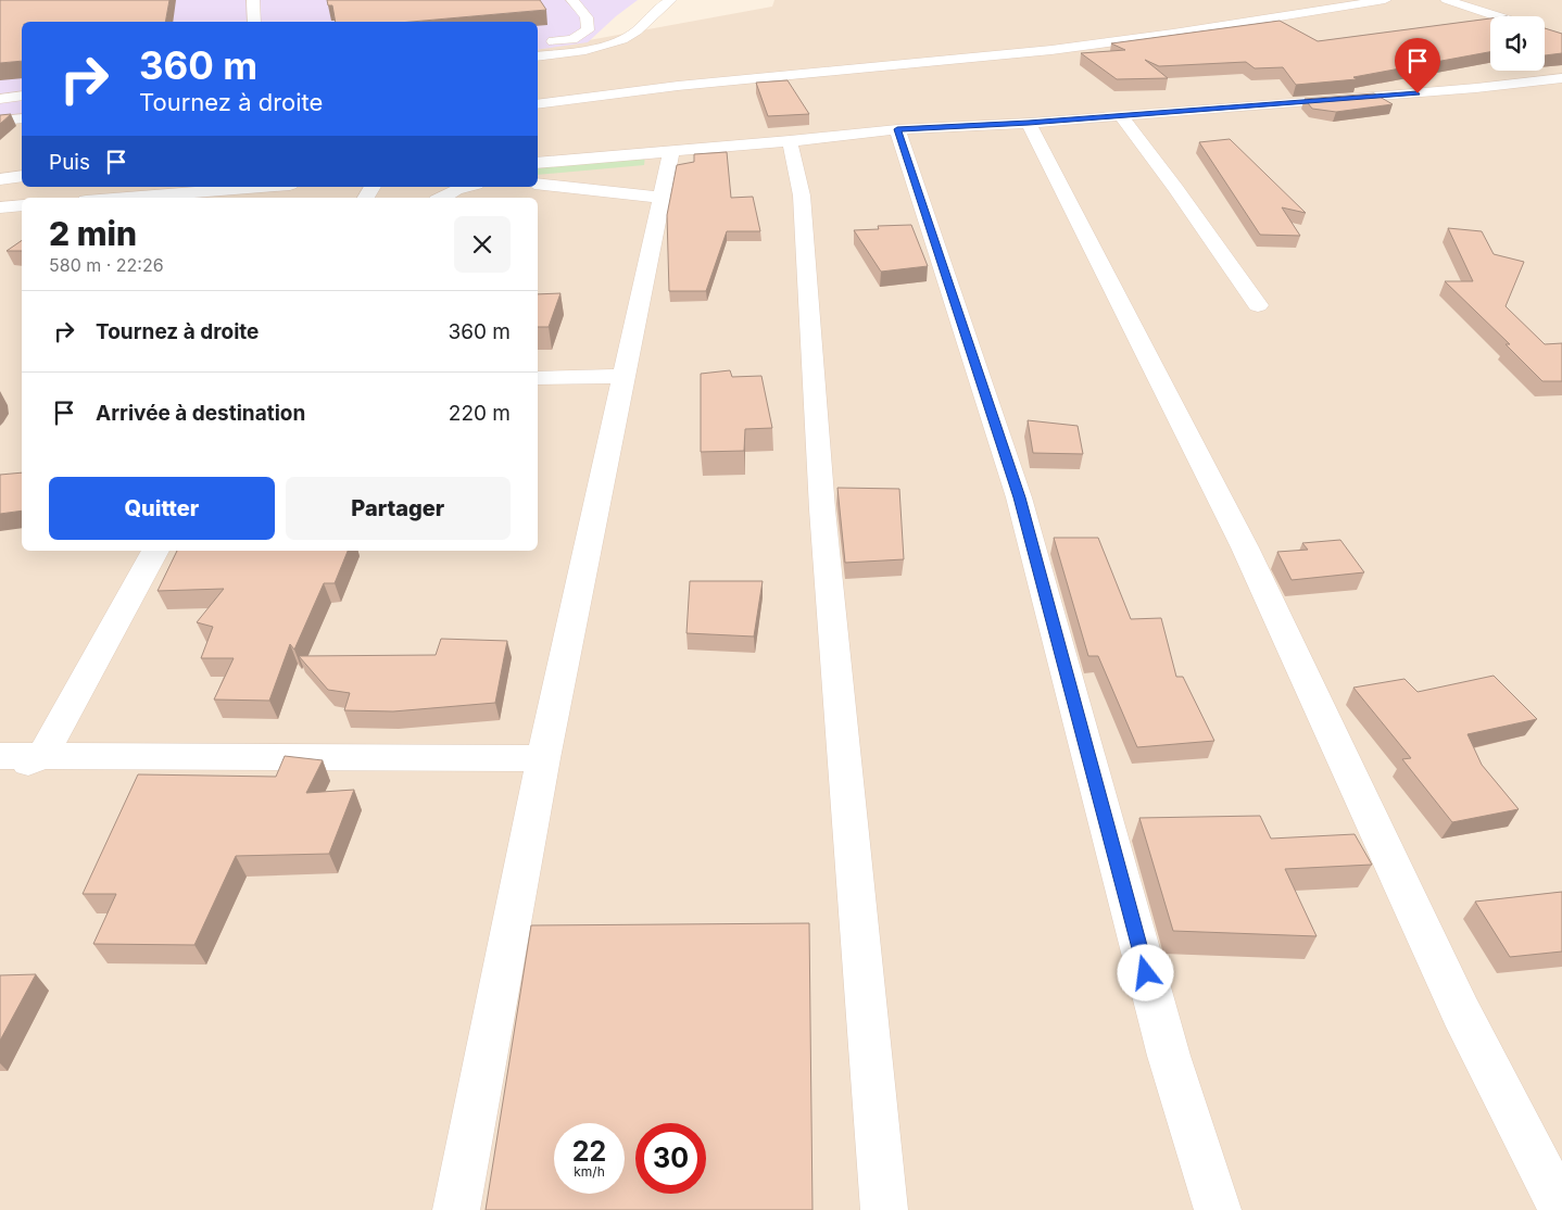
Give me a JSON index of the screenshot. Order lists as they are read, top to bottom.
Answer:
{
  "page": {
    "turn": ["360 m", "Tournez à droite"],
    "then": "Puis",
    "heading": ["2 min", "580 m · 22:26"],
    "list": [
      {
        "name": "Tournez à droite",
        "value": "360 m"
      },
      {
        "name": "Arrivée à destination",
        "value": "220 m"
      }
    ],
    "buttons": ["Quitter", "Partager"],
    "speed": "22 km/h",
    "limit": "30"
  }
}
